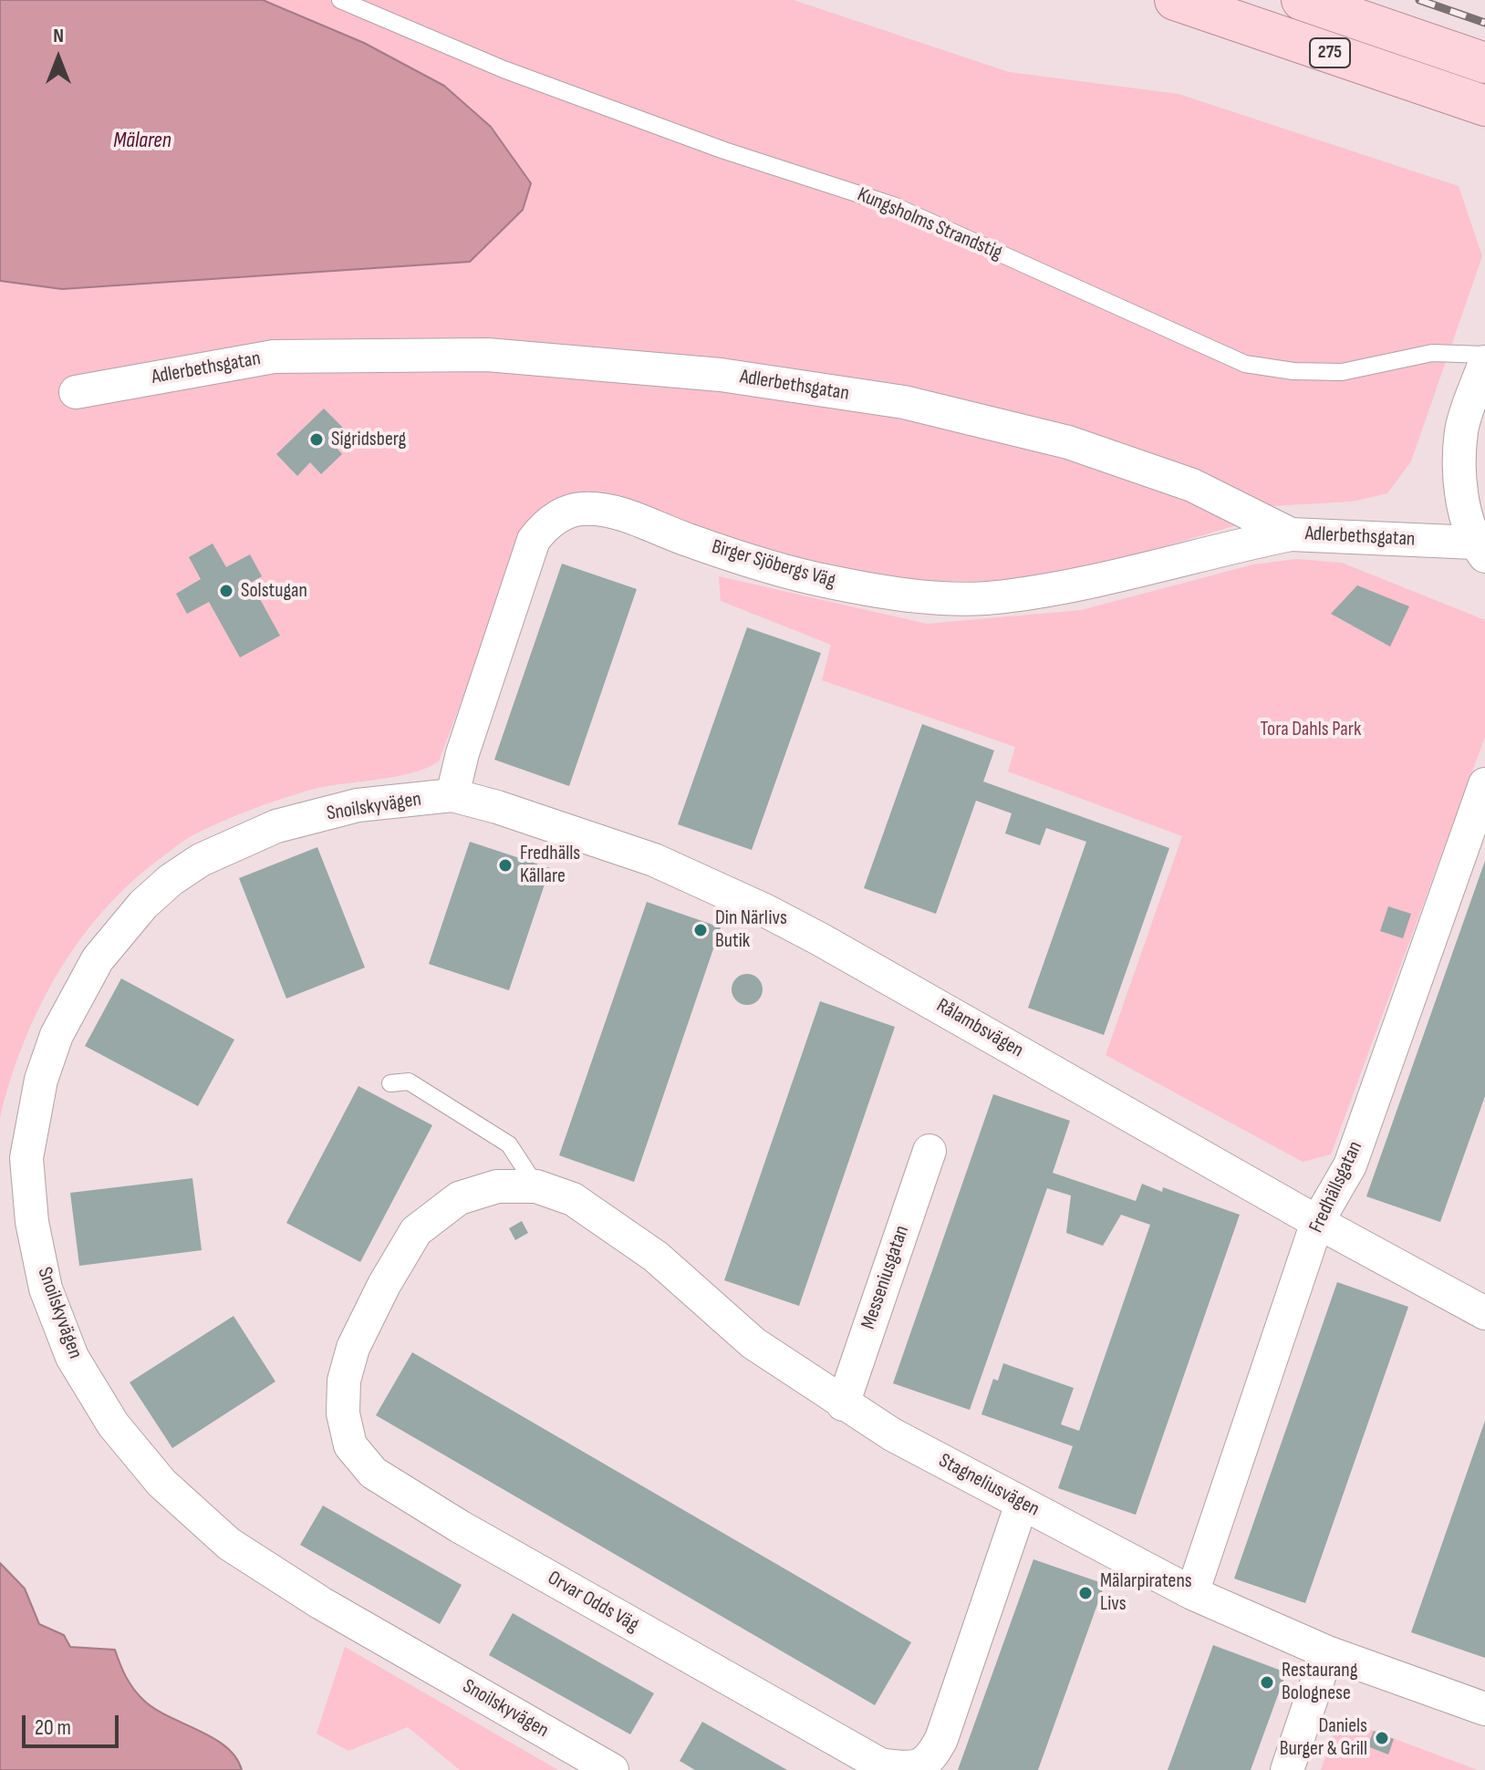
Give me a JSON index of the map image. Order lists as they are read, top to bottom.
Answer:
{
  "streets": {
    "main road": ["275"],
    "street": [
      "Adlerbethsgatan",
      "Birger Sjöbergs Väg",
      "Snoilskyvägen",
      "Rålambsvägen",
      "Fredhällsgatan",
      "Messeniusgatan",
      "Stagneliusvägen",
      "Orvar Odds Väg"
    ],
    "lane": ["Kungsholms Strandstig"]
  },
  "crossings": [
    ["Adlerbethsgatan", "Birger Sjöbergs Väg"],
    ["Birger Sjöbergs Väg", "Snoilskyvägen"],
    ["Birger Sjöbergs Väg", "Rålambsvägen"],
    ["Snoilskyvägen", "Rålambsvägen"],
    ["Rålambsvägen", "Fredhällsgatan"],
    ["Fredhällsgatan", "Stagneliusvägen"],
    ["Messeniusgatan", "Stagneliusvägen"],
    ["Stagneliusvägen", "Orvar Odds Väg"]
  ],
  "water": ["Mälaren"],
  "parks": ["Tora Dahls Park"],
  "places": [
    "Sigridsberg",
    "Solstugan",
    "Fredhälls Källare",
    "Din Närlivs Butik",
    "Mälarpiratens Livs",
    "Restaurang Bolognese",
    "Daniels Burger & Grill"
  ],
  "scale_bar": "20 m",
  "north": "top"
}
